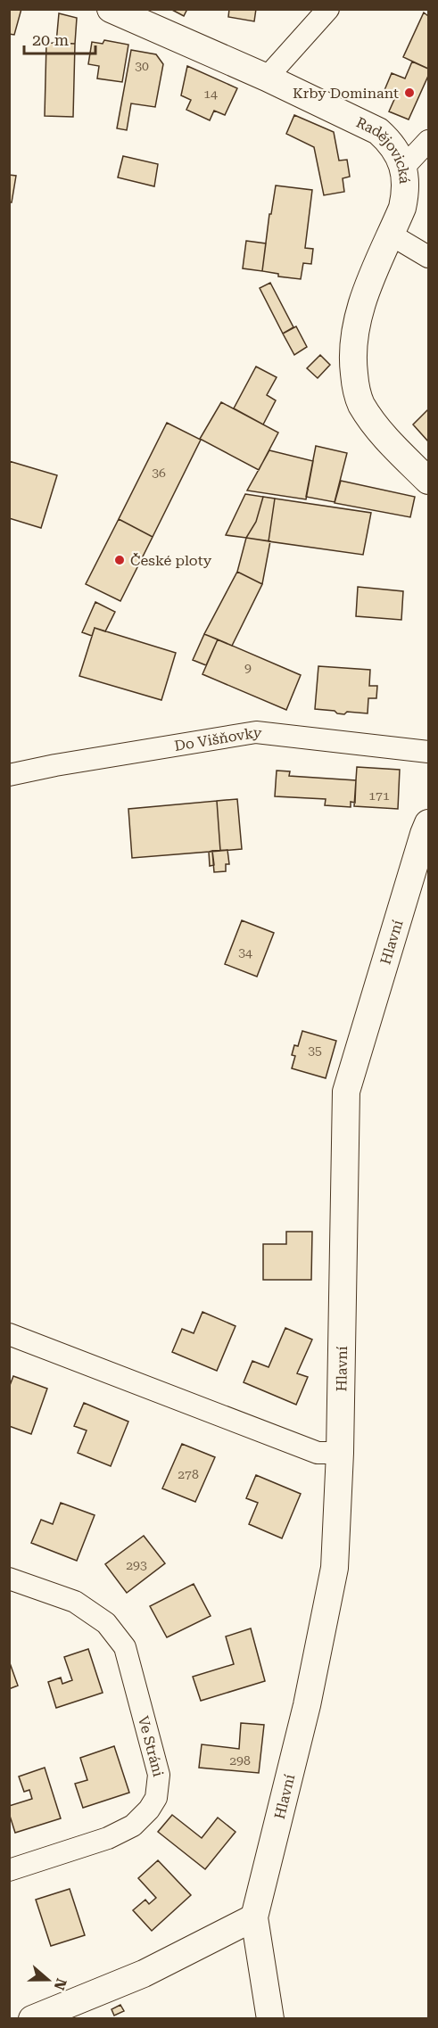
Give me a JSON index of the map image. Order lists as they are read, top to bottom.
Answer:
{
  "streets": {
    "street": [
      "Radějovická",
      "Do Višňovky",
      "Hlavní",
      "Ve Stráni"
    ]
  },
  "places": ["Krby Dominant", "České ploty"],
  "house_numbers": [
    "30",
    "14",
    "36",
    "9",
    "171",
    "34",
    "35",
    "278",
    "293",
    "298"
  ],
  "scale_bar": "20 m",
  "north": "right"
}
